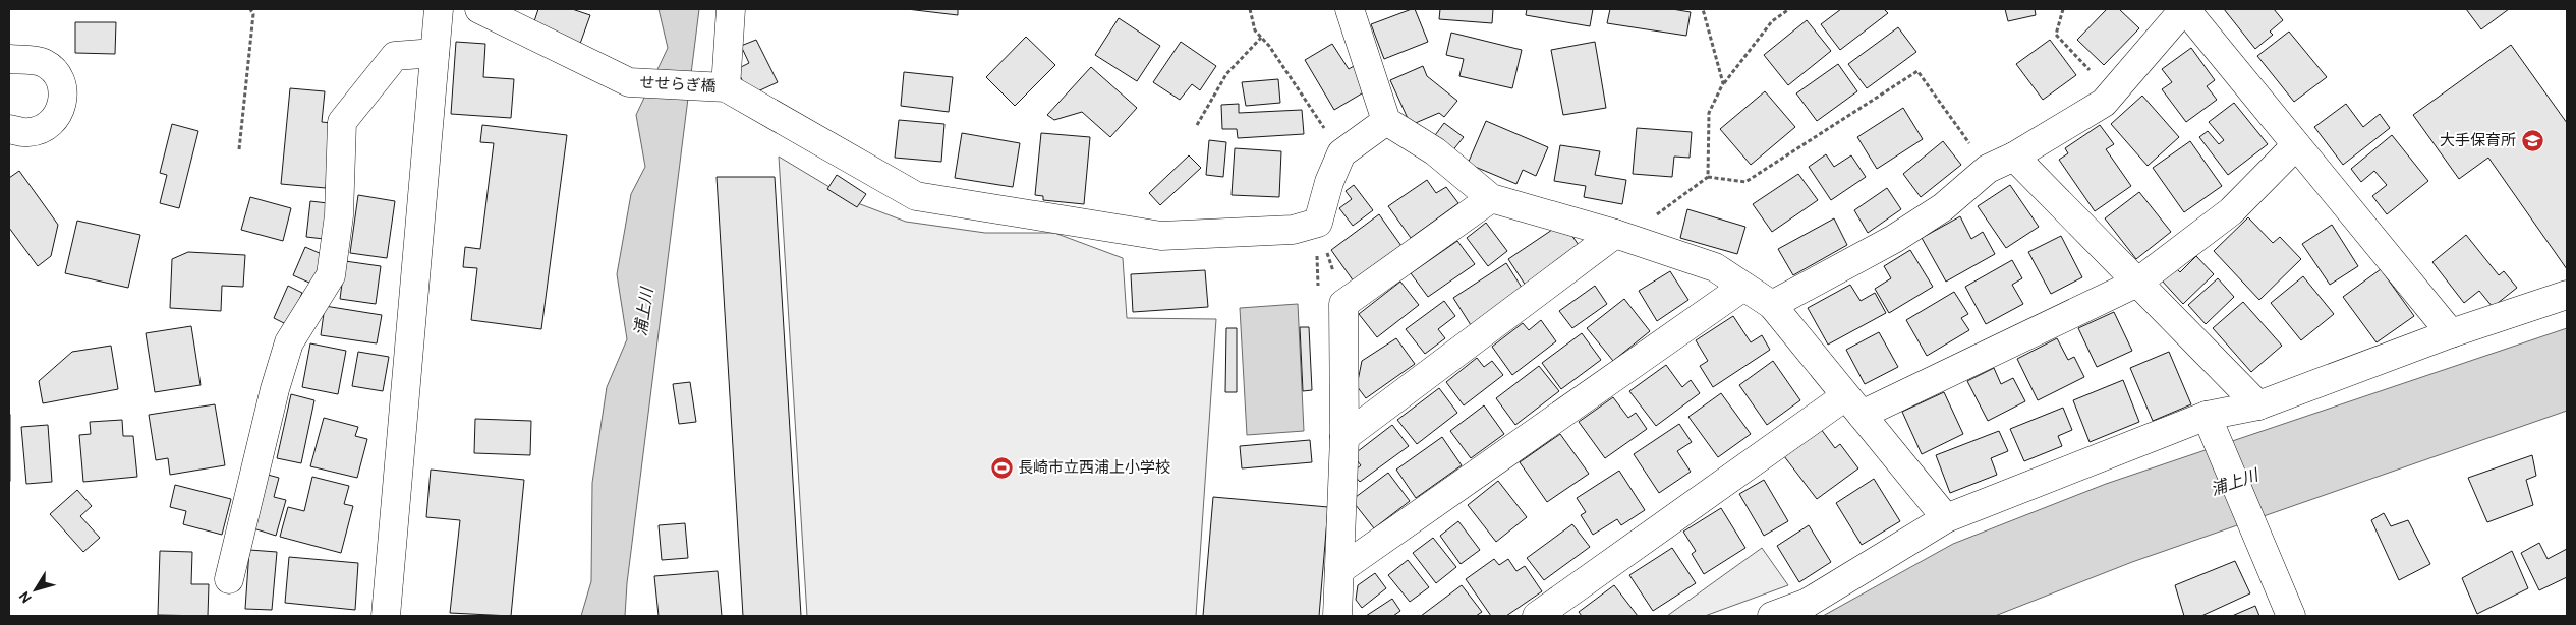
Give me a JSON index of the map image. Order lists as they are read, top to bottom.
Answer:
{
  "streets": {
    "street": ["せせらぎ橋"]
  },
  "water": ["浦上川"],
  "places": {
    "school or university": ["大手保育所"],
    "sports": ["長崎市立西浦上小学校"]
  },
  "north": "bottom left"
}
